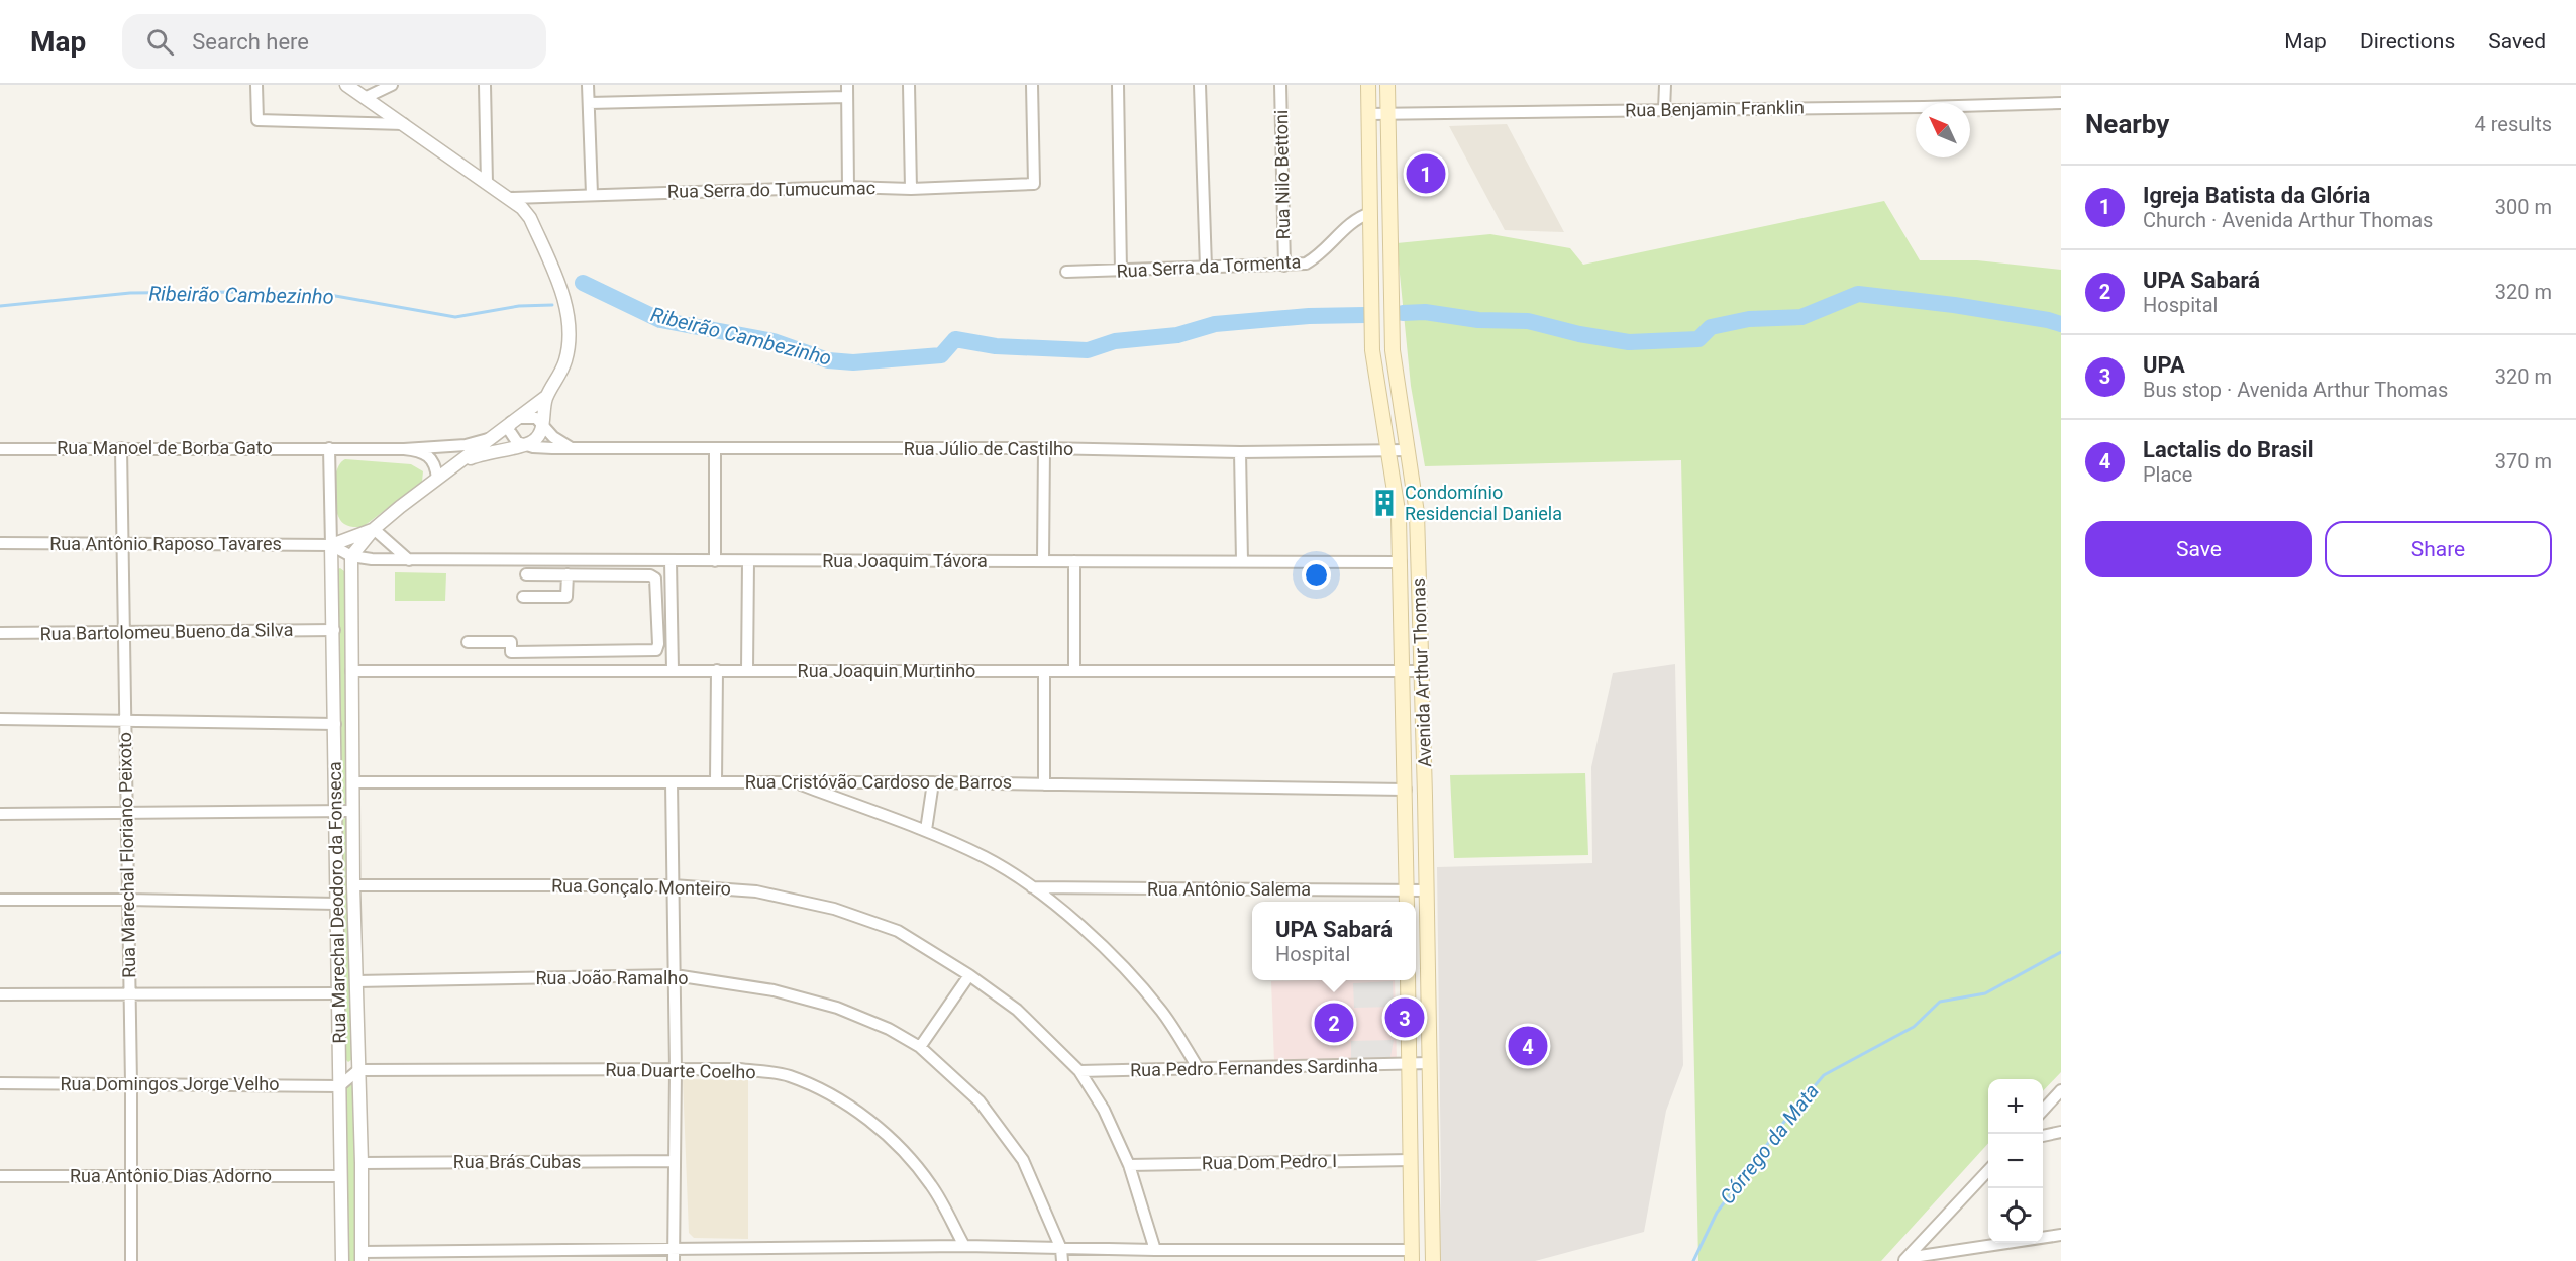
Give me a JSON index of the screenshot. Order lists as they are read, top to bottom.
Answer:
{
  "streets": {
    "main road": ["Avenida Arthur Thomas"],
    "street": [
      "Rua Benjamin Franklin",
      "Rua Nilo Bettoni",
      "Rua Serra do Tumucumac",
      "Rua Serra da Tormenta",
      "Rua Manoel de Borba Gato",
      "Rua Júlio de Castilho",
      "Rua Antônio Raposo Tavares",
      "Rua Joaquim Távora",
      "Rua Bartolomeu Bueno da Silva",
      "Rua Joaquin Murtinho",
      "Rua Cristóvão Cardoso de Barros",
      "Rua Marechal Floriano Peixoto",
      "Rua Gonçalo Monteiro",
      "Rua Antônio Salema",
      "Rua Marechal Deodoro da Fonseca",
      "Rua João Ramalho",
      "Rua Pedro Fernandes Sardinha",
      "Rua Duarte Coelho",
      "Rua Domingos Jorge Velho",
      "Rua Brás Cubas",
      "Rua Dom Pedro I",
      "Rua Antônio Dias Adorno"
    ]
  },
  "crossings": [
    ["Rua Benjamin Franklin", "Avenida Arthur Thomas"],
    ["Rua Nilo Bettoni", "Rua Serra da Tormenta"],
    ["Rua Serra da Tormenta", "Avenida Arthur Thomas"],
    ["Rua Manoel de Borba Gato", "Rua Marechal Floriano Peixoto"],
    ["Rua Júlio de Castilho", "Avenida Arthur Thomas"],
    ["Rua Antônio Raposo Tavares", "Rua Joaquim Távora"],
    ["Rua Antônio Raposo Tavares", "Rua Marechal Floriano Peixoto"],
    ["Rua Antônio Raposo Tavares", "Rua Marechal Deodoro da Fonseca"],
    ["Rua Joaquim Távora", "Avenida Arthur Thomas"],
    ["Rua Joaquim Távora", "Rua Marechal Deodoro da Fonseca"],
    ["Rua Bartolomeu Bueno da Silva", "Rua Marechal Floriano Peixoto"],
    ["Rua Bartolomeu Bueno da Silva", "Rua Marechal Deodoro da Fonseca"],
    ["Rua Joaquin Murtinho", "Avenida Arthur Thomas"],
    ["Avenida Arthur Thomas", "Rua Cristóvão Cardoso de Barros"],
    ["Avenida Arthur Thomas", "Rua Antônio Salema"],
    ["Avenida Arthur Thomas", "Rua Pedro Fernandes Sardinha"],
    ["Rua Marechal Floriano Peixoto", "Rua Domingos Jorge Velho"],
    ["Rua Marechal Floriano Peixoto", "Rua Antônio Dias Adorno"],
    ["Rua Gonçalo Monteiro", "Rua Pedro Fernandes Sardinha"],
    ["Rua Gonçalo Monteiro", "Rua Dom Pedro I"],
    ["Rua Marechal Deodoro da Fonseca", "Rua Domingos Jorge Velho"],
    ["Rua Marechal Deodoro da Fonseca", "Rua Antônio Dias Adorno"]
  ],
  "water": ["Ribeirão Cambezinho", "Córrego da Mata"],
  "places": {
    "building": ["Condomínio Residencial Daniela"]
  },
  "north": "top left",
  "page": {
    "header": "Map",
    "search": "Search here",
    "nav": ["Map", "Directions", "Saved"],
    "heading": ["Nearby", "4 results"],
    "pins": [
      "1",
      "3",
      "2",
      "4"
    ],
    "list": [
      {
        "mark": "1",
        "name": "Igreja Batista da Glória",
        "note": "Church · Avenida Arthur Thomas",
        "value": "300 m"
      },
      {
        "mark": "2",
        "name": "UPA Sabará",
        "note": "Hospital",
        "value": "320 m"
      },
      {
        "mark": "3",
        "name": "UPA",
        "note": "Bus stop · Avenida Arthur Thomas",
        "value": "320 m"
      },
      {
        "mark": "4",
        "name": "Lactalis do Brasil",
        "note": "Place",
        "value": "370 m"
      }
    ],
    "buttons": ["Save", "Share"],
    "popup": ["UPA Sabará", "Hospital"],
    "map_buttons": ["+", "−"]
  }
}
